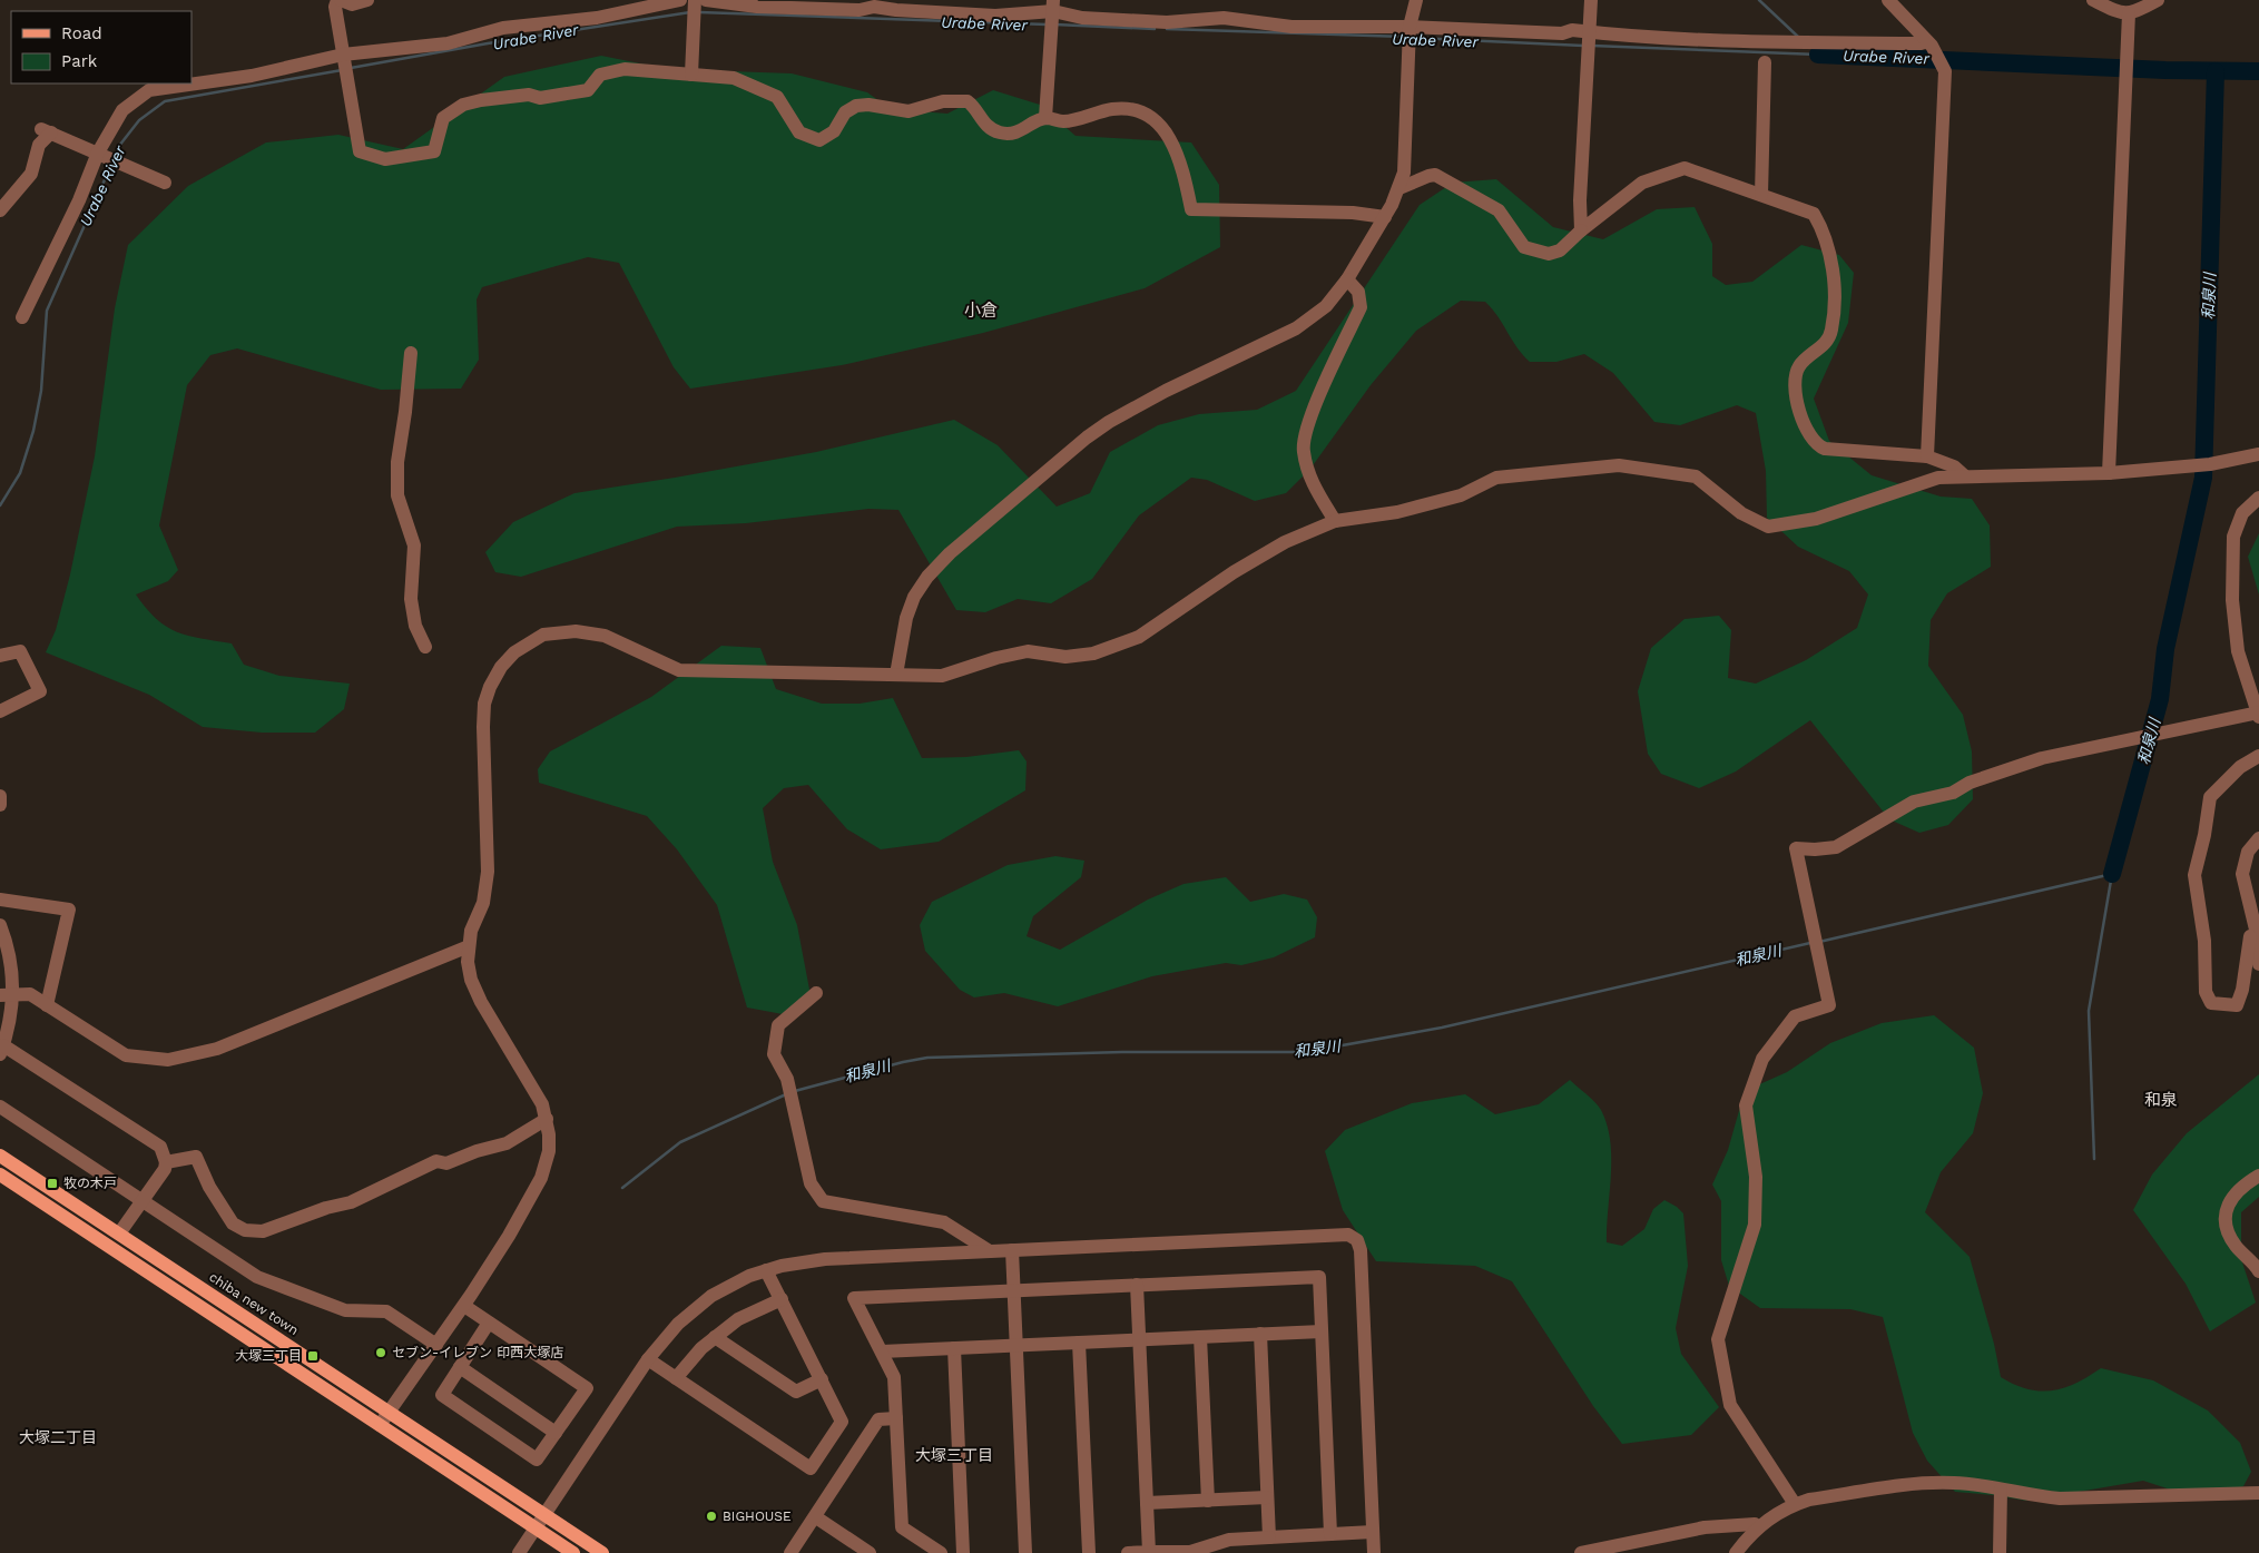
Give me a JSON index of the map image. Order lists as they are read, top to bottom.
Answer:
{
  "streets": {
    "main road": ["chiba new town"]
  },
  "districts": [
    "小倉",
    "和泉",
    "大塚二丁目",
    "大塚三丁目"
  ],
  "water": ["Urabe River", "和泉川"],
  "places": {
    "transit": ["牧の木戸", "大塚三丁目"],
    "other": ["セブン-イレブン 印西大塚店", "BIGHOUSE"]
  },
  "legend": ["Road", "Park"]
}
